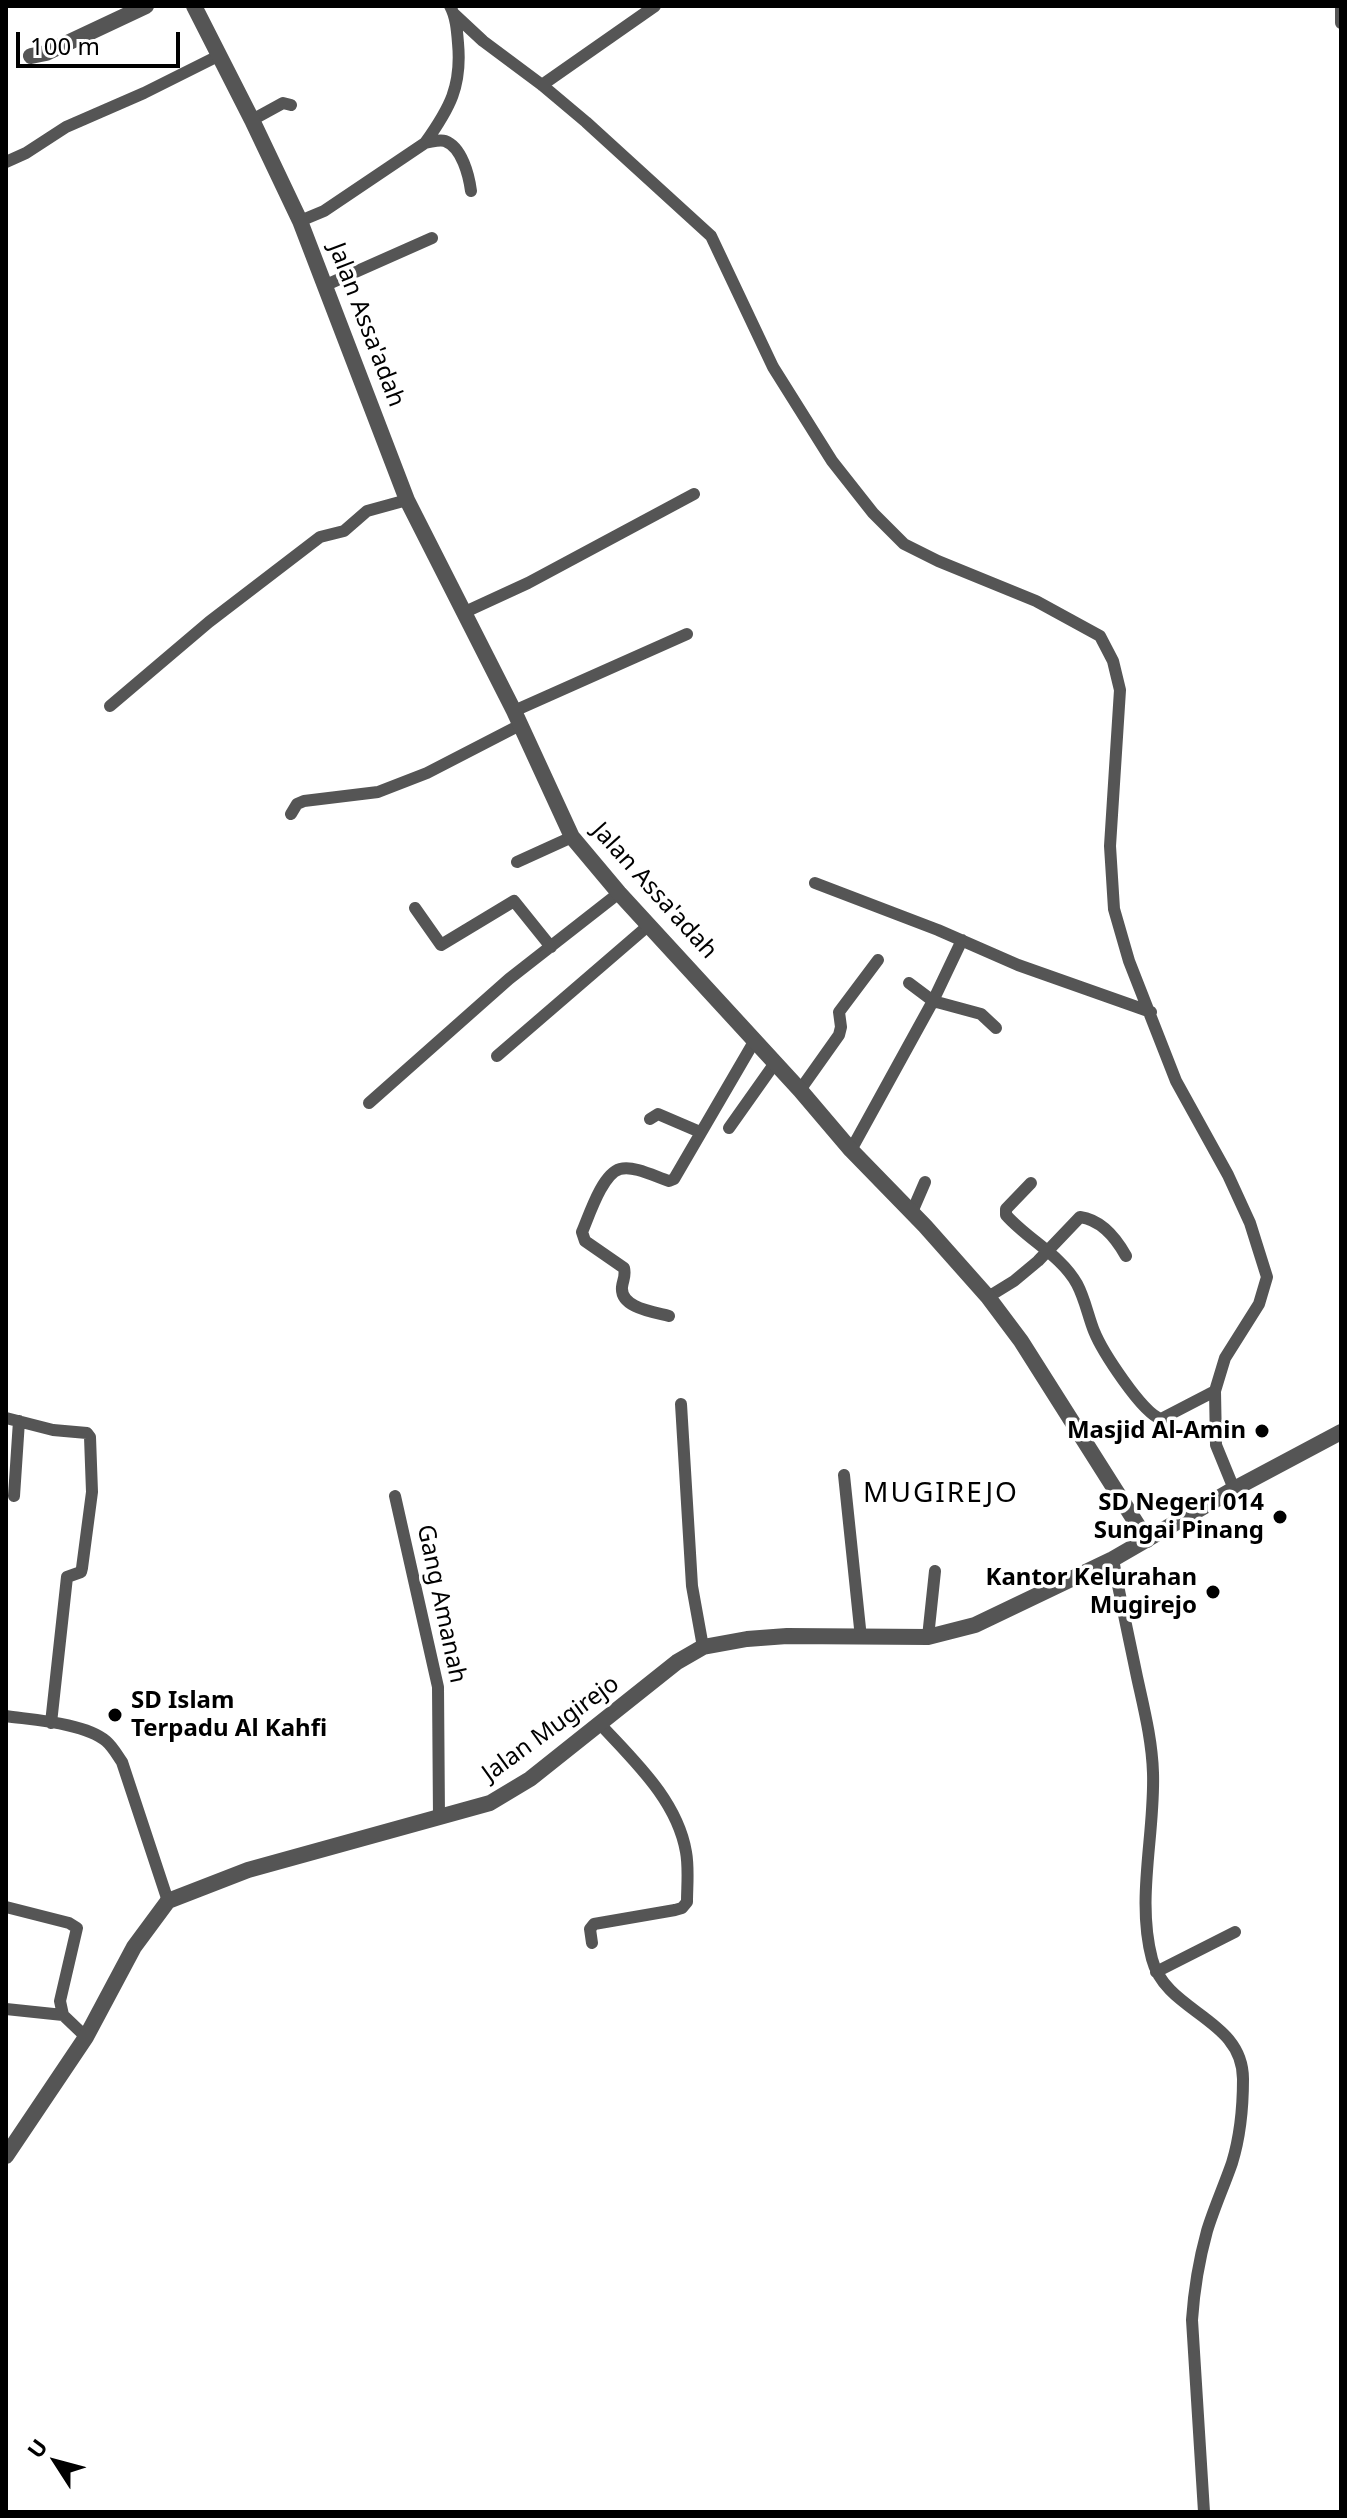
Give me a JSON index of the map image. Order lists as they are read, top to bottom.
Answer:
{
  "streets": {
    "street": ["Jalan Assa'adah", "Gang Amanah", "Jalan Mugirejo"]
  },
  "crossings": [
    ["Jalan Assa'adah", "Jalan Mugirejo"],
    ["Gang Amanah", "Jalan Mugirejo"]
  ],
  "districts": ["MUGIREJO"],
  "places": [
    "Masjid Al-Amin",
    "SD Negeri 014 Sungai Pinang",
    "Kantor Kelurahan Mugirejo",
    "SD Islam Terpadu Al Kahfi"
  ],
  "scale_bar": "100 m",
  "north": "top left"
}
